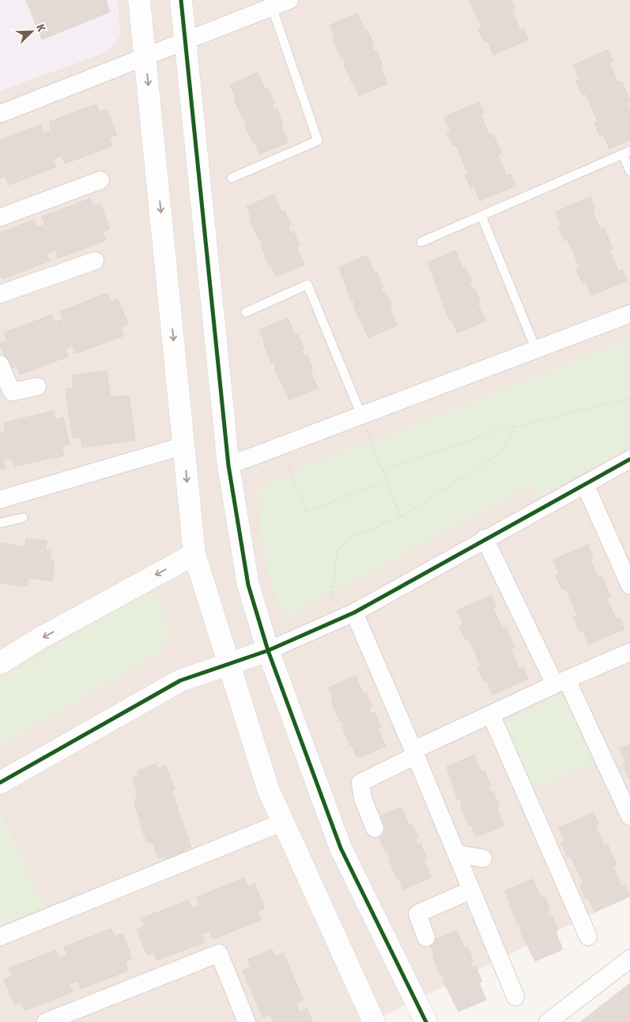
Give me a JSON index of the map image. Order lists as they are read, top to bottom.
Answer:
{
  "north": "top right"
}
